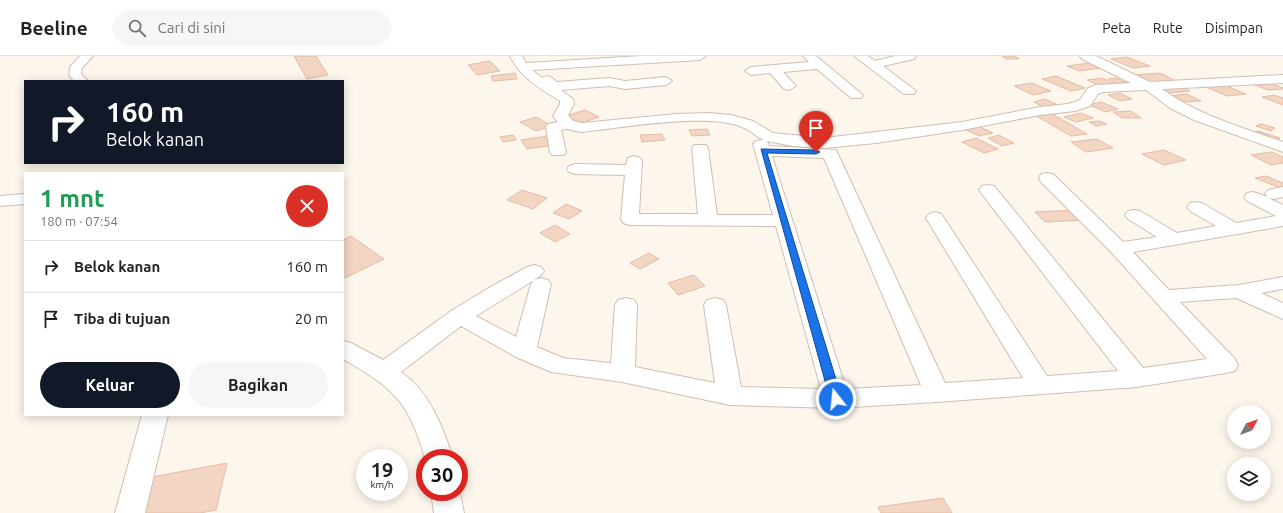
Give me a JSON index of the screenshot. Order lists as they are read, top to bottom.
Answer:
{
  "north": "top right",
  "page": {
    "header": "Beeline",
    "search": "Cari di sini",
    "nav": ["Peta", "Rute", "Disimpan"],
    "turn": ["160 m", "Belok kanan"],
    "heading": ["1 mnt", "180 m · 07:54"],
    "list": [
      {
        "name": "Belok kanan",
        "value": "160 m"
      },
      {
        "name": "Tiba di tujuan",
        "value": "20 m"
      }
    ],
    "buttons": ["Keluar", "Bagikan"],
    "speed": "19 km/h",
    "limit": "30"
  }
}
